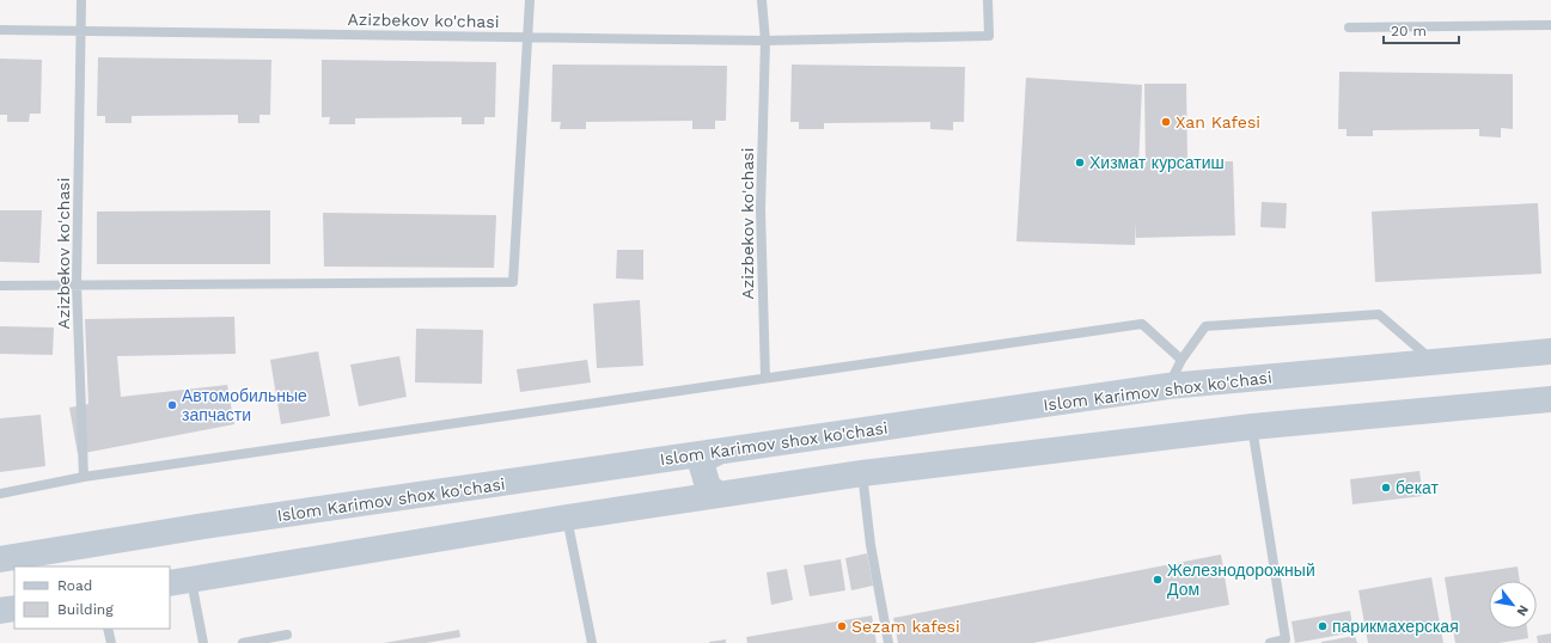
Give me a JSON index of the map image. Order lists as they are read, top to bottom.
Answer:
{
  "streets": {
    "main road": ["Islom Karimov shox ko'chasi"],
    "lane": ["Azizbekov ko'chasi"]
  },
  "places": [
    "Xan Kafesi",
    "Хизмат курсатиш",
    "Автомобильные запчасти",
    "бекат",
    "Железнодорожный Дом",
    "Sezam kafesi",
    "парикмахерская"
  ],
  "legend": ["Road", "Building"],
  "scale_bar": "20 m",
  "north": "bottom right"
}
